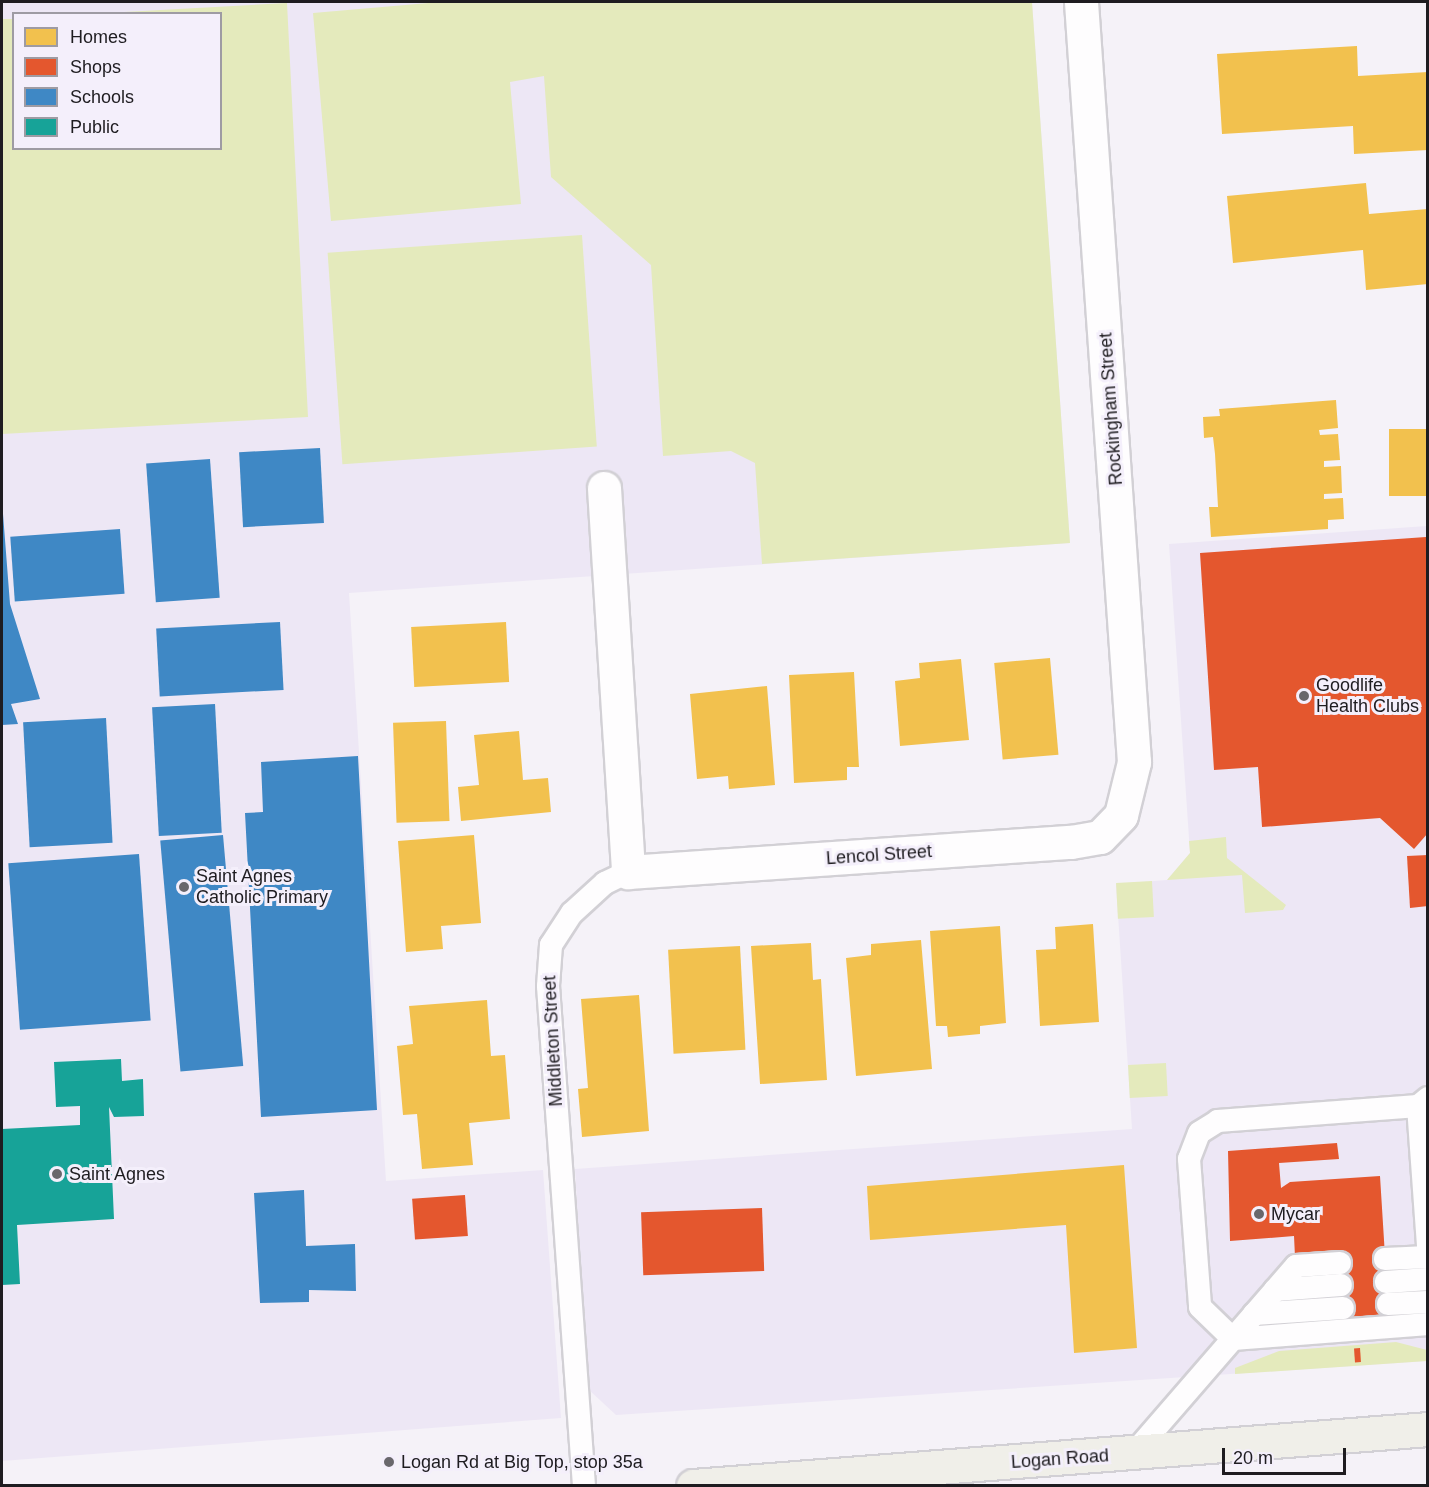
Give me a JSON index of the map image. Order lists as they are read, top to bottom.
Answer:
{
  "streets": {
    "main road": ["Logan Road"],
    "street": ["Rockingham Street", "Lencol Street"],
    "lane": ["Middleton Street"]
  },
  "crossings": [
    ["Rockingham Street", "Lencol Street"],
    ["Lencol Street", "Middleton Street"]
  ],
  "places": [
    "Goodlife Health Clubs",
    "Saint Agnes Catholic Primary",
    "Saint Agnes",
    "Mycar",
    "Logan Rd at Big Top, stop 35a"
  ],
  "legend": [
    "Homes",
    "Shops",
    "Schools",
    "Public"
  ],
  "scale_bar": "20 m"
}
